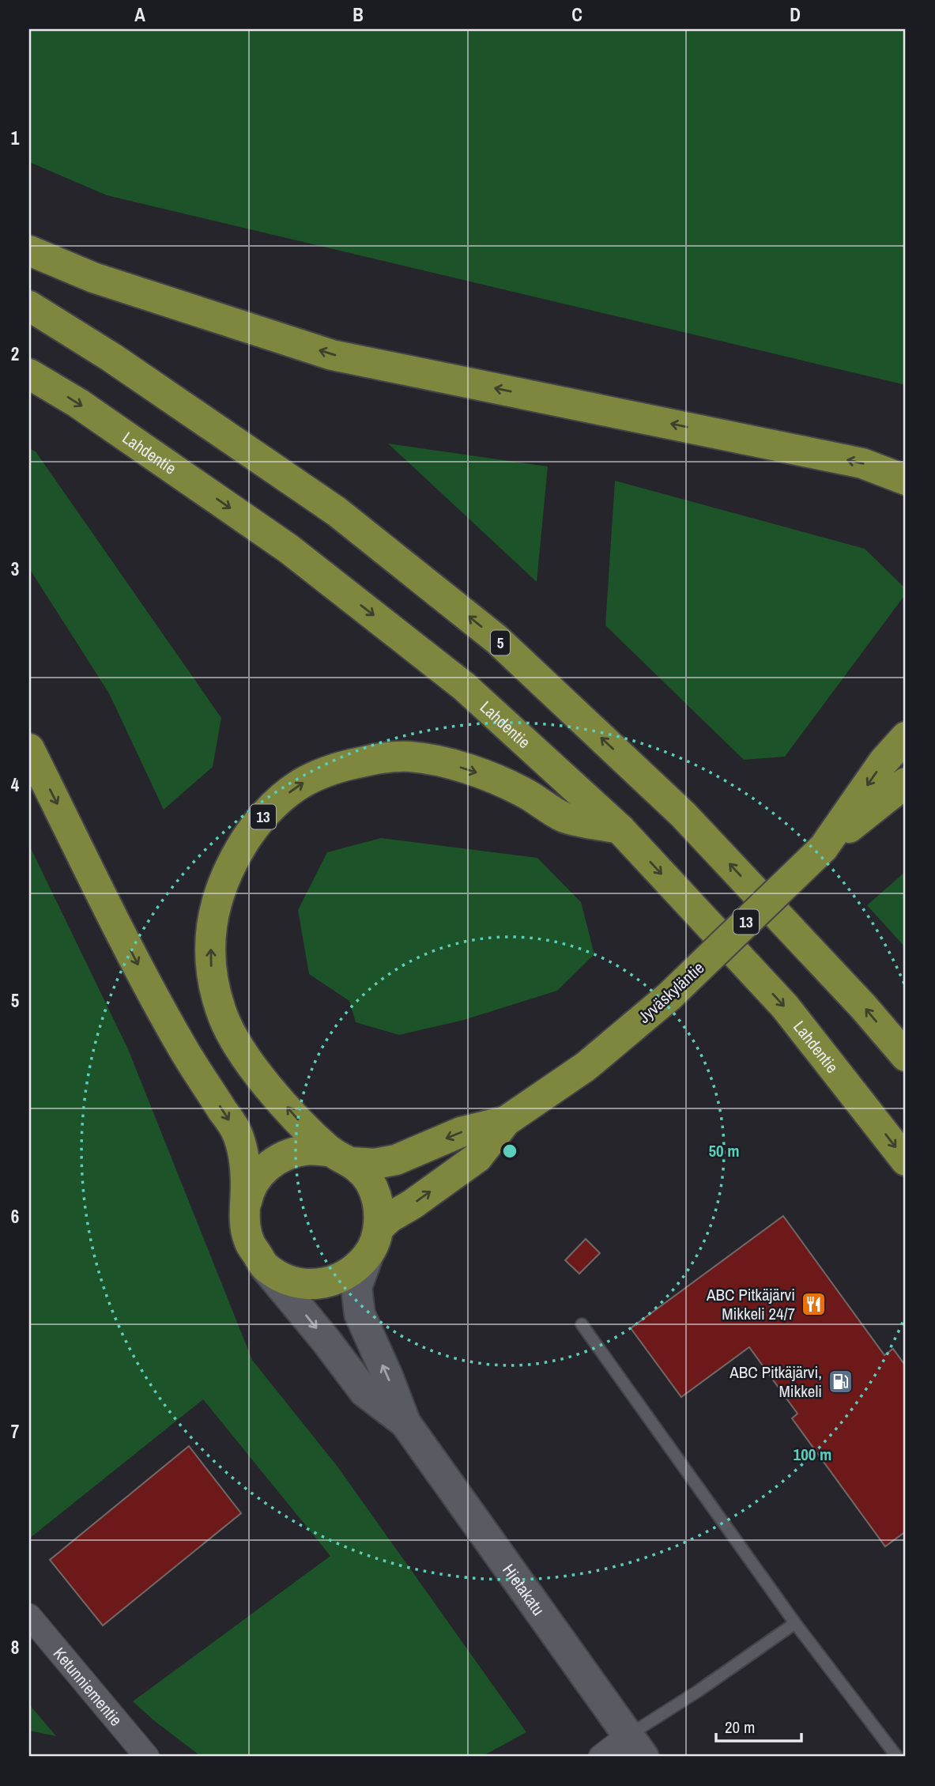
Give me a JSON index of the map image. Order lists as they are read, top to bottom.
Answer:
{
  "streets": {
    "highway": [
      "Lahdentie",
      "5",
      "13",
      "Jyväskyläntie"
    ],
    "street": ["Hietakatu", "Ketunniementie"]
  },
  "crossings": [
    ["Lahdentie", "13"],
    ["13", "Jyväskyläntie"],
    ["13", "Hietakatu"],
    ["Jyväskyläntie", "Hietakatu"]
  ],
  "places": {
    "restaurant": ["ABC Pitkäjärvi Mikkeli 24/7"],
    "fuel station": ["ABC Pitkäjärvi, Mikkeli"]
  },
  "scale_bar": "20 m",
  "grid": {
    "columns": [
      "A",
      "B",
      "C",
      "D"
    ],
    "rows": [
      "1",
      "2",
      "3",
      "4",
      "5",
      "6",
      "7",
      "8"
    ]
  },
  "rings": ["50 m", "100 m"]
}
